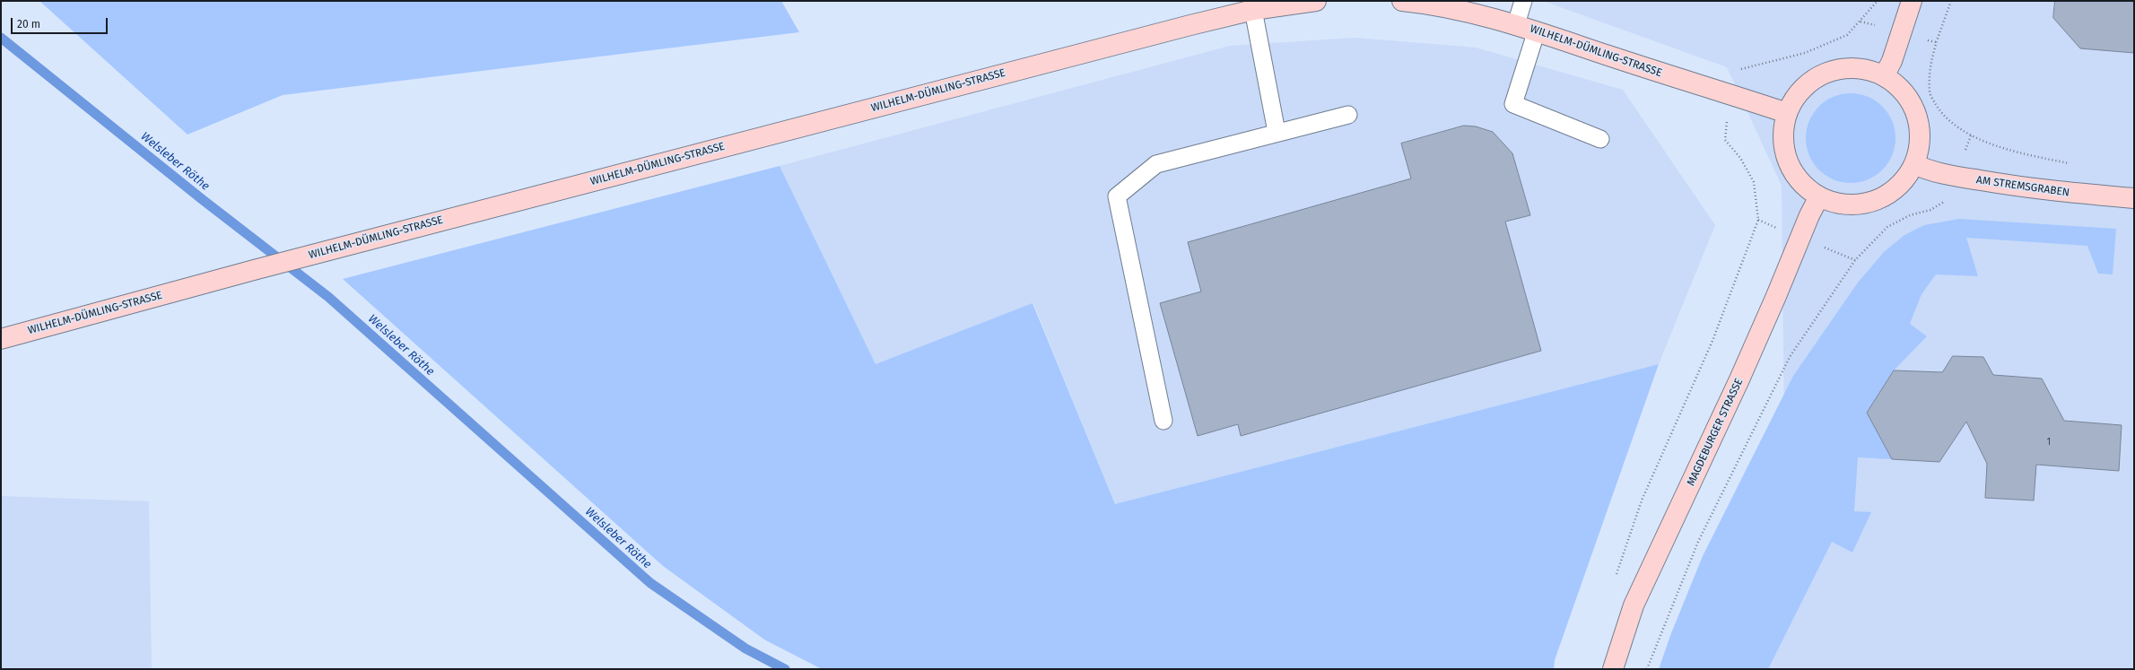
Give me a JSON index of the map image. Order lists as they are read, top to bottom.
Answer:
{
  "streets": {
    "street": ["WILHELM-DÜMLING-STRASSE", "AM STREMSGRABEN", "MAGDEBURGER STRASSE"]
  },
  "water": ["Welsleber Röthe"],
  "house_numbers": ["1"],
  "scale_bar": "20 m"
}
